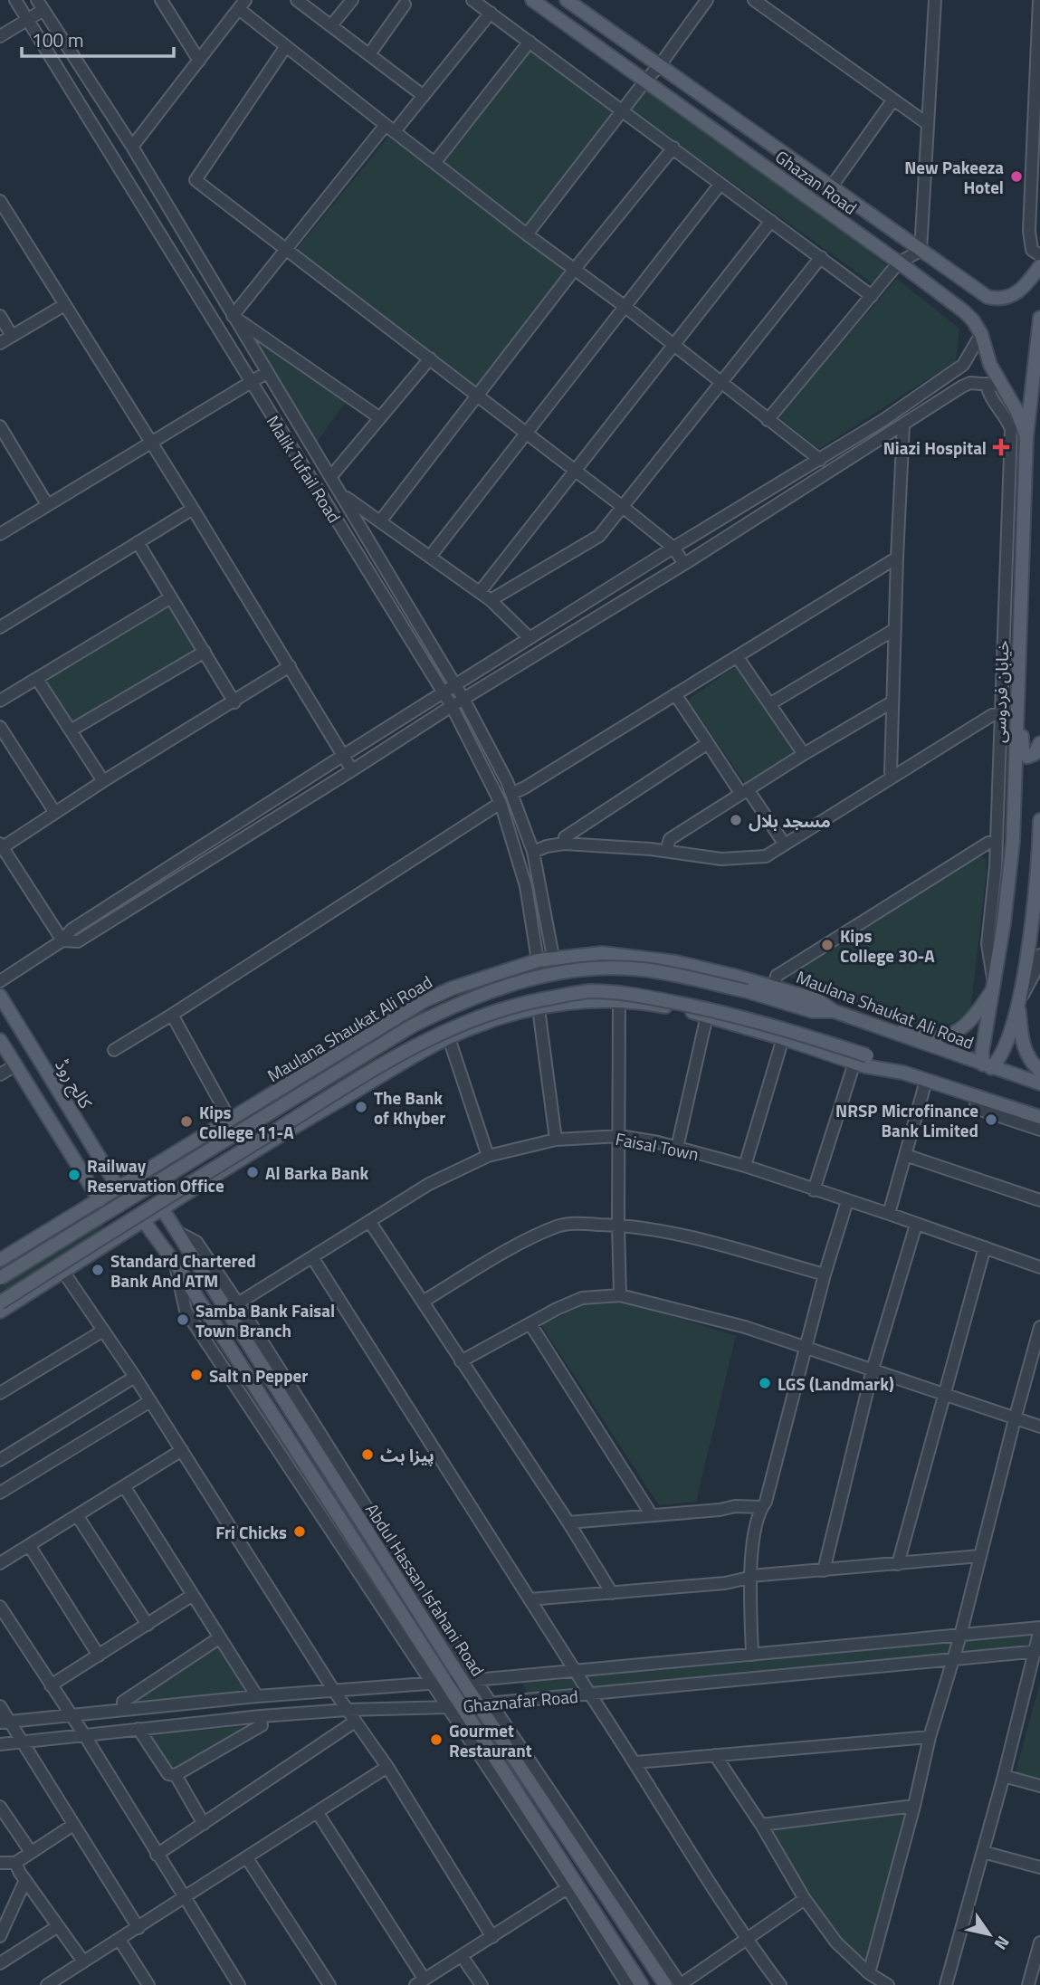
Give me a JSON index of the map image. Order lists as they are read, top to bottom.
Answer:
{
  "streets": {
    "main road": [
      "Ghazan Road",
      "خیابان فردوسی",
      "Maulana Shaukat Ali Road",
      "کالج روڈ",
      "Abdul Hassan Isfahani Road"
    ],
    "street": ["Malik Tufail Road", "Faisal Town", "Ghaznafar Road"]
  },
  "crossings": [
    ["Ghazan Road", "خیابان فردوسی"],
    ["Malik Tufail Road", "Maulana Shaukat Ali Road"],
    ["خیابان فردوسی", "Maulana Shaukat Ali Road"],
    ["Maulana Shaukat Ali Road", "کالج روڈ"],
    ["Faisal Town", "Abdul Hassan Isfahani Road"],
    ["Abdul Hassan Isfahani Road", "Ghaznafar Road"]
  ],
  "places": {
    "other": [
      "New Pakeeza Hotel",
      "مسجد بلال",
      "Kips College 30-A",
      "The Bank of Khyber",
      "NRSP Microfinance Bank Limited",
      "Kips College 11-A",
      "Al Barka Bank",
      "Railway Reservation Office",
      "Standard Chartered Bank And ATM",
      "Samba Bank Faisal Town Branch",
      "Salt n Pepper",
      "LGS (Landmark)",
      "پیزا ہٹ",
      "Fri Chicks",
      "Gourmet Restaurant"
    ],
    "health": ["Niazi Hospital"]
  },
  "scale_bar": "100 m",
  "north": "bottom right"
}
